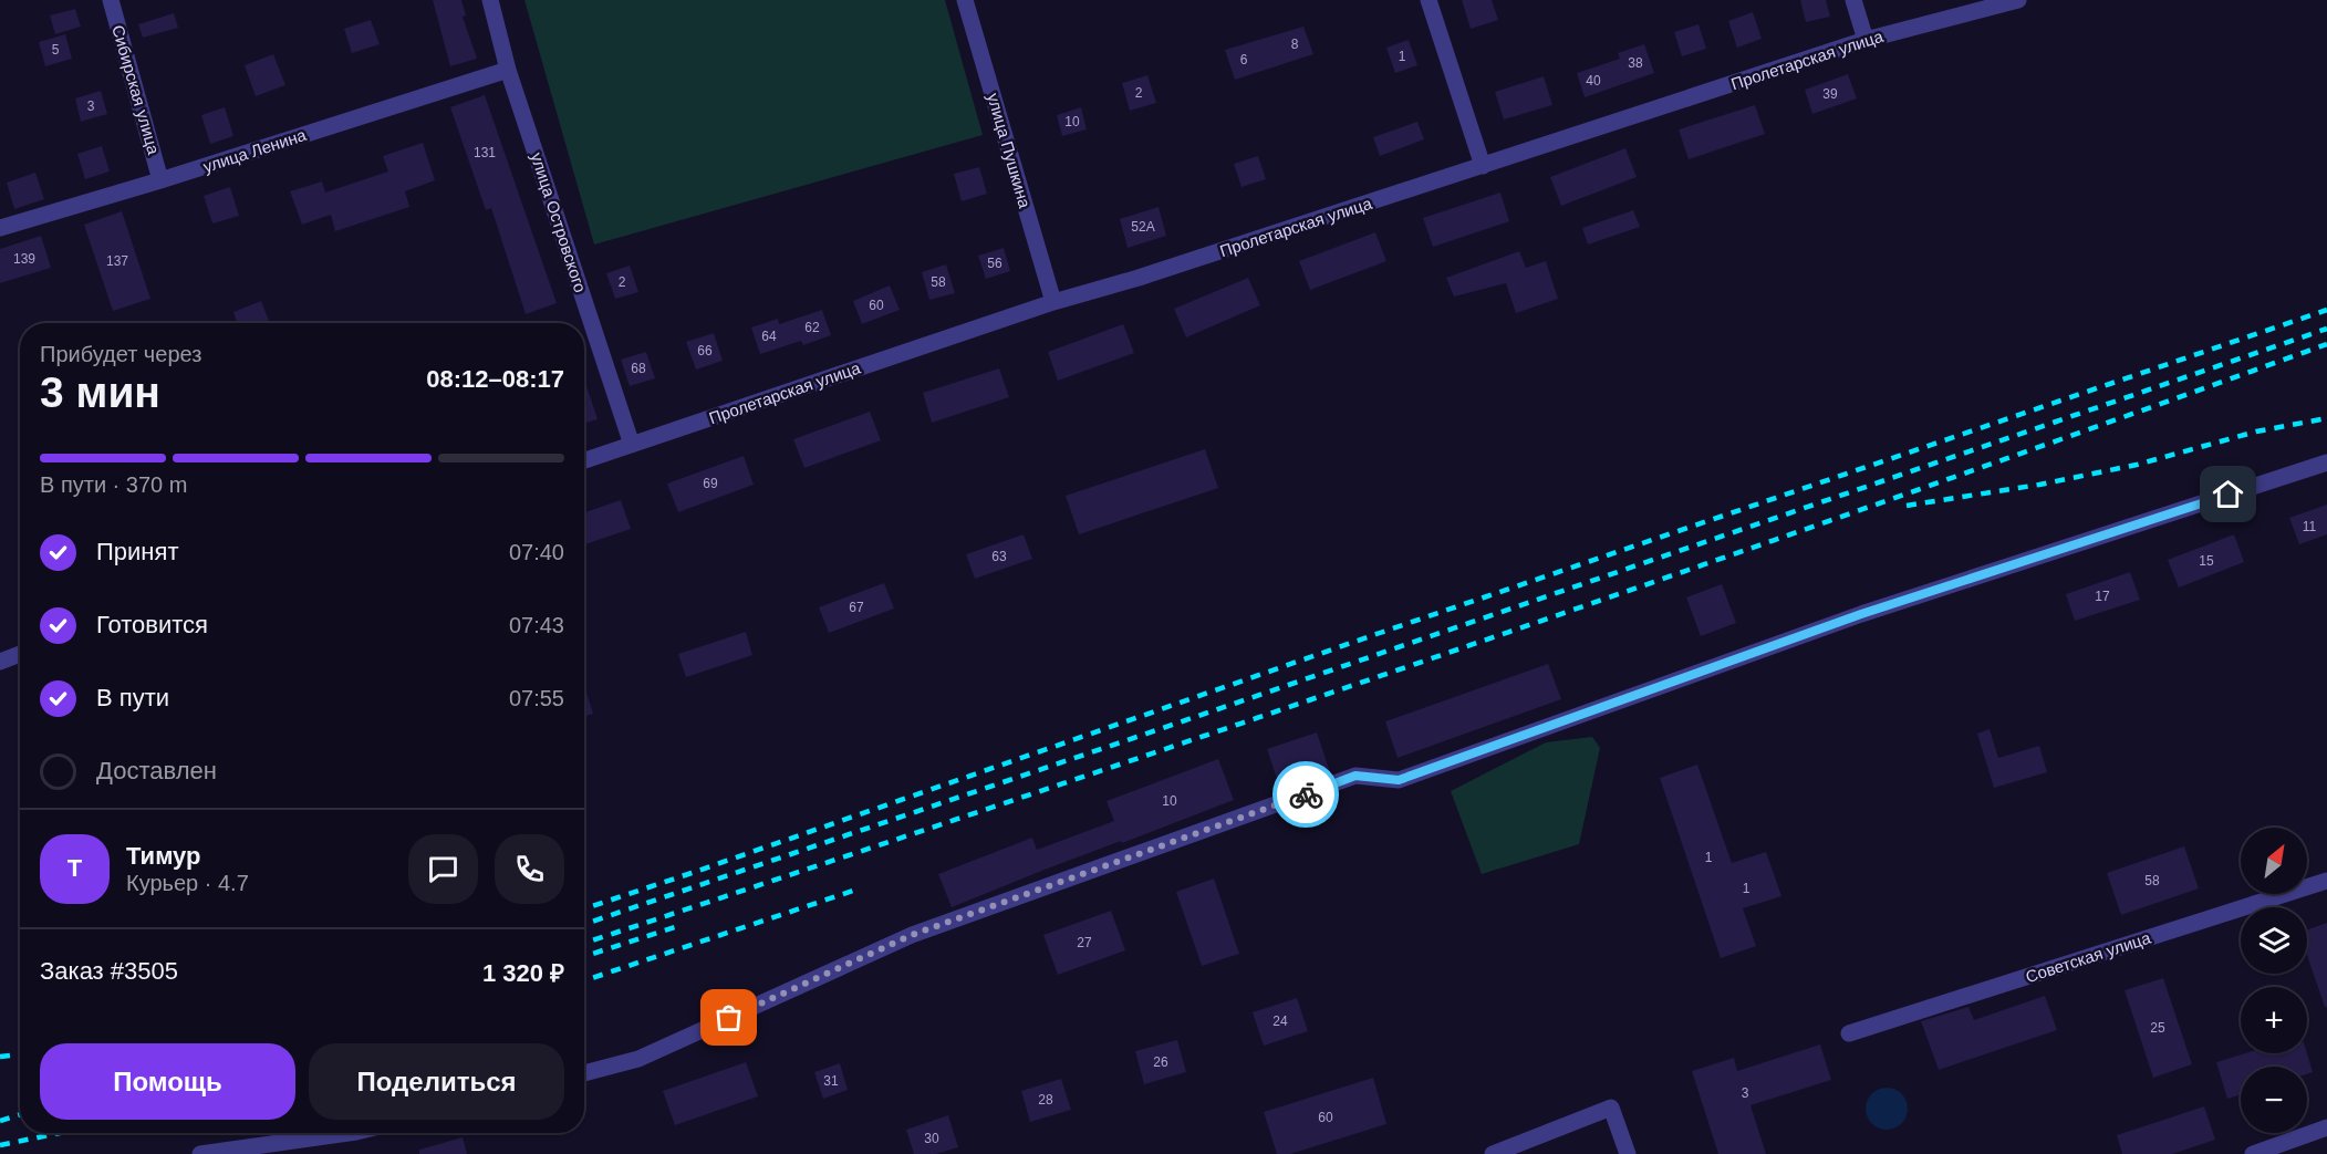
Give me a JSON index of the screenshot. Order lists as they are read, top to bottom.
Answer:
{
  "streets": {
    "street": [
      "Пролетарская улица",
      "Сибирская улица",
      "улица Ленина",
      "улица Пушкина",
      "улица Островского",
      "Советская улица"
    ]
  },
  "crossings": [
    ["Пролетарская улица", "улица Пушкина"],
    ["Пролетарская улица", "улица Островского"],
    ["Сибирская улица", "улица Ленина"],
    ["улица Ленина", "улица Островского"]
  ],
  "house_numbers": [
    "8",
    "5",
    "1",
    "6",
    "38",
    "40",
    "2",
    "39",
    "3",
    "10",
    "131",
    "52А",
    "139",
    "137",
    "56",
    "2",
    "58",
    "60",
    "62",
    "64",
    "66",
    "68",
    "69",
    "11",
    "63",
    "15",
    "17",
    "67",
    "10",
    "1",
    "58",
    "1",
    "27",
    "24",
    "25",
    "26",
    "31",
    "3",
    "28",
    "60",
    "30"
  ],
  "north": "top right",
  "page": {
    "heading": ["3 мин", "Прибудет через", "08:12–08:17"],
    "panel": [
      "Тимур",
      "Курьер · 4.7",
      "Заказ #3505",
      "1 320 ₽"
    ],
    "bar": "В пути · 370 m",
    "list": [
      ["Принят", "07:40"],
      ["Готовится", "07:43"],
      ["В пути", "07:55"],
      "Доставлен"
    ],
    "map_buttons": ["+", "−"],
    "round": "Т",
    "buttons": ["Помощь", "Поделиться"]
  }
}
